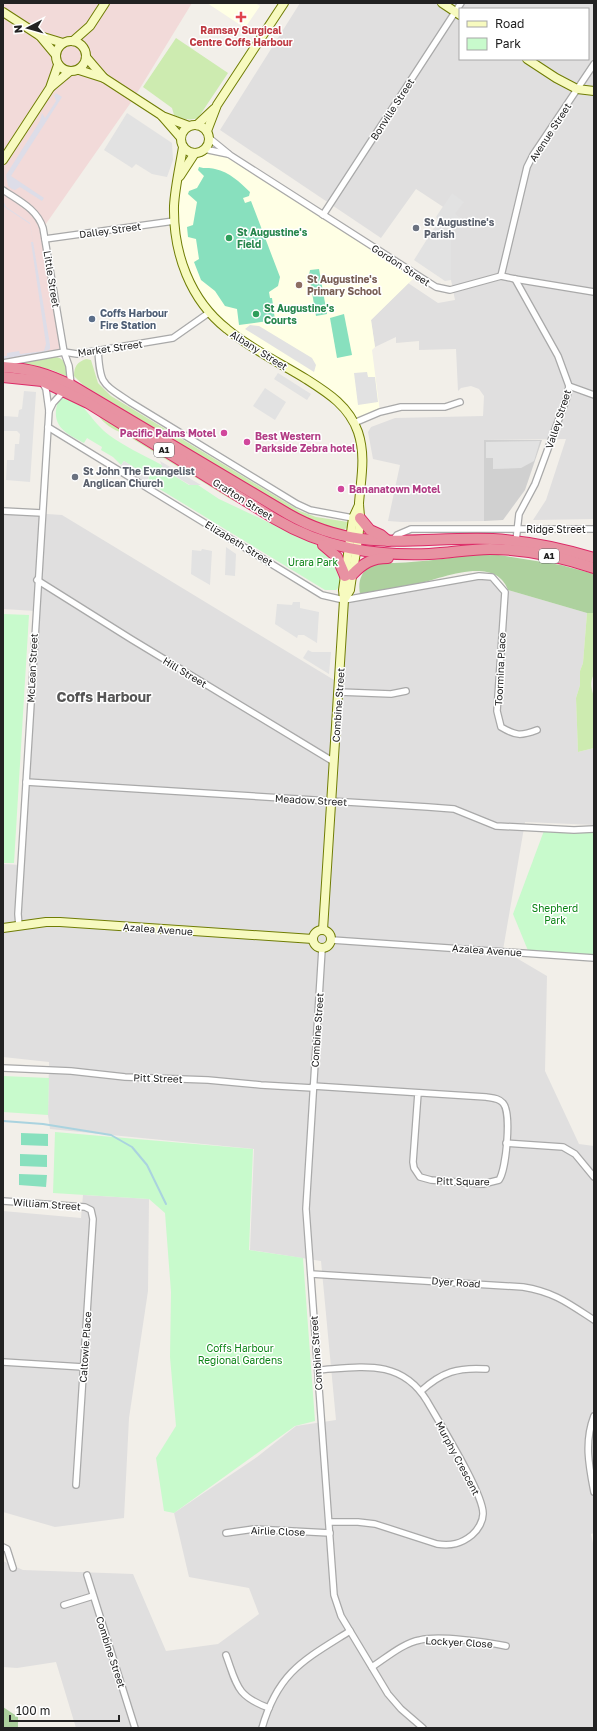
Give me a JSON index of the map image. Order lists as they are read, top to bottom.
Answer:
{
  "streets": {
    "highway": ["A1", "Grafton Street"],
    "street": [
      "Bonville Street",
      "Avenue Street",
      "Dalley Street",
      "Gordon Street",
      "Little Street",
      "Market Street",
      "Albany Street",
      "Valley Street",
      "Ridge Street",
      "Elizabeth Street",
      "McLean Street",
      "Toormina Place",
      "Hill Street",
      "Combine Street",
      "Meadow Street",
      "Azalea Avenue",
      "Pitt Street",
      "Pitt Square",
      "William Street",
      "Dyer Road",
      "Caltowie Place",
      "Murphy Crescent",
      "Airlie Close",
      "Lockyer Close"
    ]
  },
  "crossings": [
    ["Bonville Street", "Gordon Street"],
    ["Avenue Street", "Gordon Street"],
    ["Dalley Street", "Little Street"],
    ["Dalley Street", "Albany Street"],
    ["Gordon Street", "Albany Street"],
    ["Gordon Street", "Valley Street"],
    ["Little Street", "Market Street"],
    ["Little Street", "Grafton Street"],
    ["Market Street", "Albany Street"],
    ["Albany Street", "Grafton Street"],
    ["Albany Street", "Combine Street"],
    ["Valley Street", "A1"],
    ["Valley Street", "Grafton Street"],
    ["Valley Street", "Ridge Street"],
    ["A1", "Grafton Street"],
    ["Grafton Street", "Ridge Street"],
    ["Grafton Street", "McLean Street"],
    ["Grafton Street", "Combine Street"],
    ["Elizabeth Street", "McLean Street"],
    ["Elizabeth Street", "Toormina Place"],
    ["Elizabeth Street", "Combine Street"],
    ["McLean Street", "Hill Street"],
    ["McLean Street", "Meadow Street"],
    ["McLean Street", "Azalea Avenue"],
    ["Hill Street", "Combine Street"],
    ["Combine Street", "Meadow Street"],
    ["Combine Street", "Azalea Avenue"],
    ["Combine Street", "Pitt Street"],
    ["Combine Street", "Pitt Square"],
    ["Combine Street", "Dyer Road"],
    ["Combine Street", "Murphy Crescent"],
    ["Combine Street", "Airlie Close"],
    ["Combine Street", "Lockyer Close"],
    ["Pitt Street", "Pitt Square"],
    ["William Street", "Caltowie Place"]
  ],
  "districts": ["Coffs Harbour"],
  "parks": ["Urara Park", "Shepherd Park", "Coffs Harbour Regional Gardens"],
  "places": {
    "health": ["Ramsay Surgical Centre Coffs Harbour"],
    "other": [
      "St Augustine's Parish",
      "St Augustine's Field",
      "St Augustine's Primary School",
      "St Augustine's Courts",
      "Coffs Harbour Fire Station",
      "Pacific Palms Motel",
      "Best Western Parkside Zebra hotel",
      "St John The Evangelist Anglican Church",
      "Bananatown Motel"
    ]
  },
  "legend": ["Road", "Park"],
  "scale_bar": "100 m",
  "north": "left"
}
